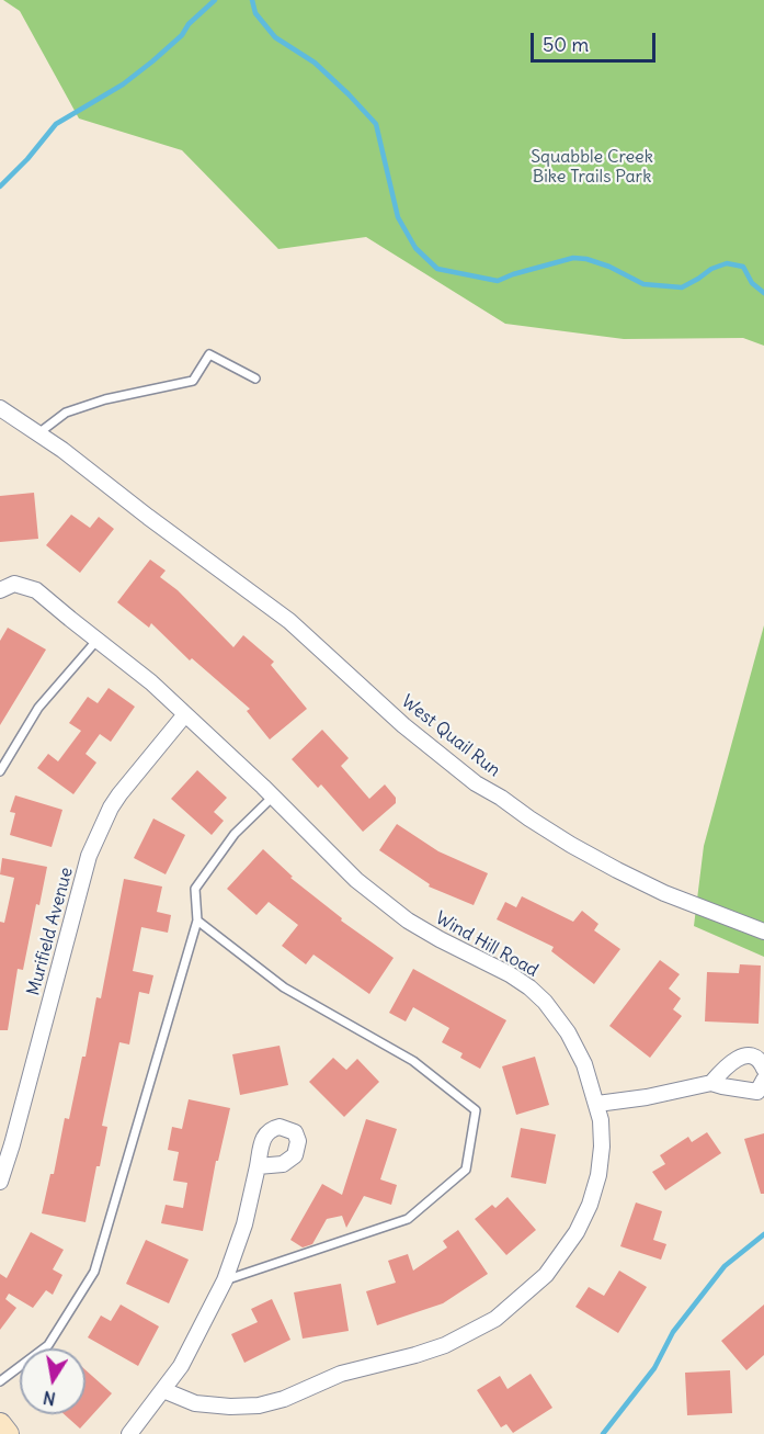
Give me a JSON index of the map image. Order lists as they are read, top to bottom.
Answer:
{
  "streets": {
    "street": ["West Quail Run", "Murifield Avenue", "Wind Hill Road"]
  },
  "crossings": [
    ["Murifield Avenue", "Wind Hill Road"]
  ],
  "parks": ["Squabble Creek Bike Trails Park"],
  "scale_bar": "50 m",
  "north": "bottom"
}
